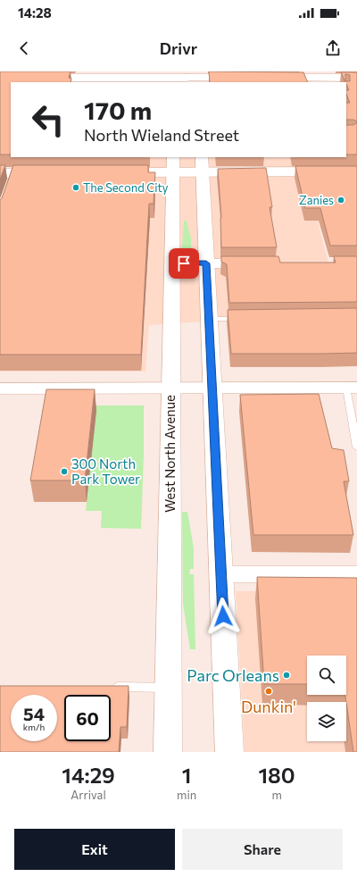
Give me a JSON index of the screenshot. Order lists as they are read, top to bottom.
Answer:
{
  "streets": {
    "main road": ["West North Avenue"]
  },
  "places": [
    "The Second City",
    "Zanies",
    "300 North Park Tower",
    "Parc Orleans",
    "Dunkin'"
  ],
  "page": {
    "status": "14:28",
    "header": "Drivr",
    "turn": ["170 m", "North Wieland Street"],
    "speed": "54 km/h",
    "limit": "60",
    "eta": [
      "14:29",
      "Arrival",
      "1",
      "min",
      "180",
      "m"
    ],
    "buttons": ["Exit", "Share"]
  }
}
